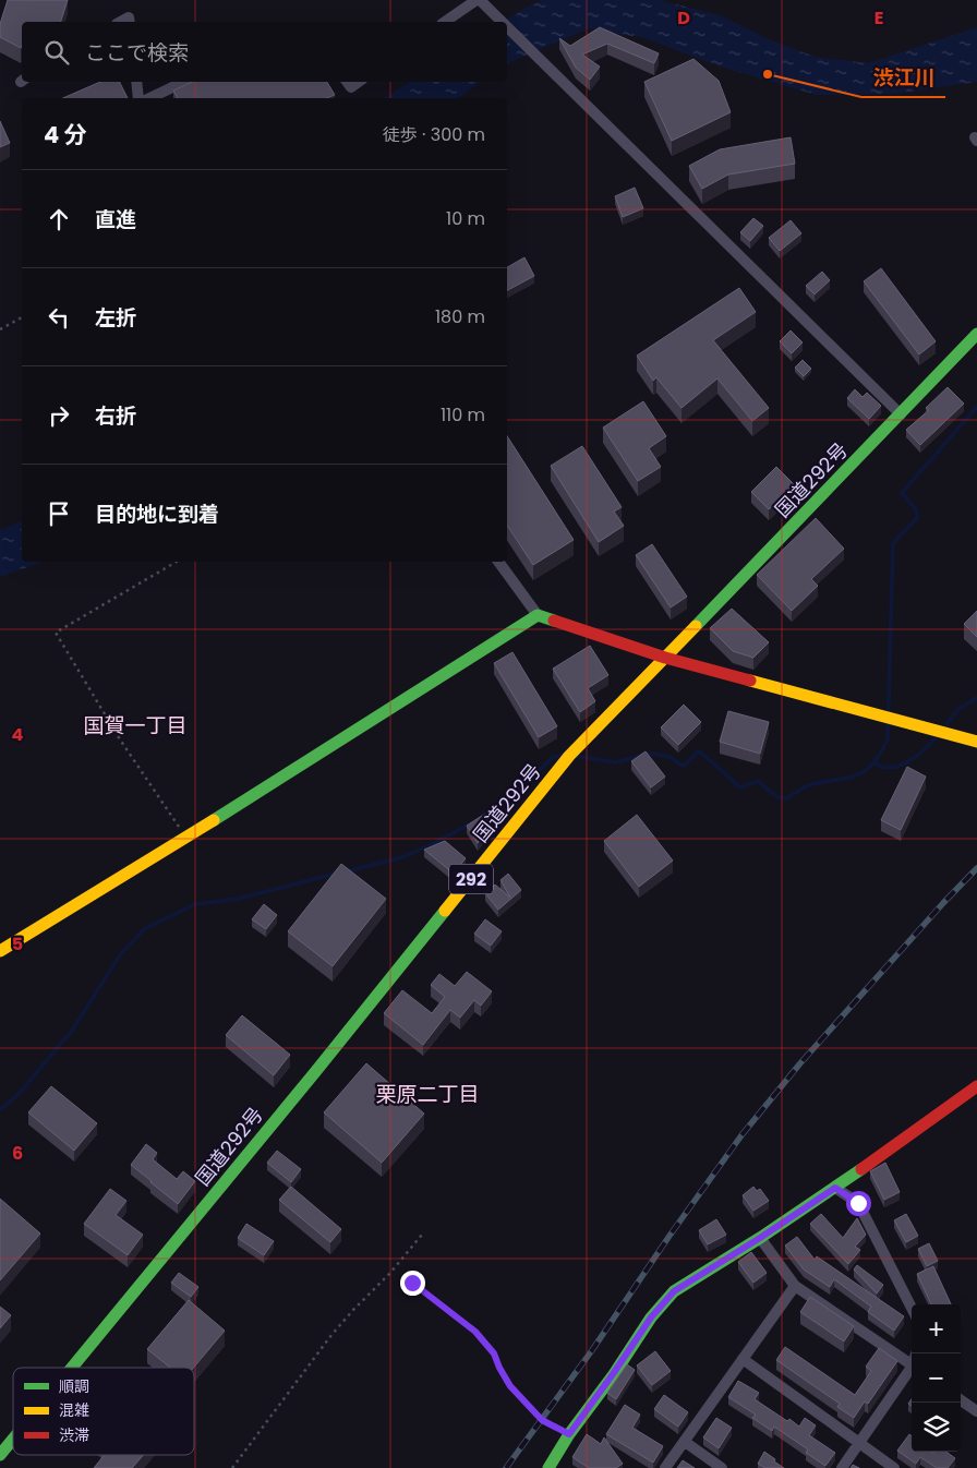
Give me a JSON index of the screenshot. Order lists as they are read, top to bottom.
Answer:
{
  "streets": {
    "main road": ["国道292号", "292"]
  },
  "districts": ["国賀一丁目", "栗原二丁目"],
  "places": ["渋江川"],
  "legend": ["順調", "混雑", "渋滞"],
  "page": {
    "search": "ここで検索",
    "heading": ["4 分", "徒歩 · 300 m"],
    "list": [
      ["直進", "10 m"],
      ["左折", "180 m"],
      ["右折", "110 m"],
      "目的地に到着"
    ],
    "map_buttons": ["+", "−"]
  },
  "grid": {
    "columns": ["D", "E"],
    "rows": ["4", "5", "6"]
  }
}
